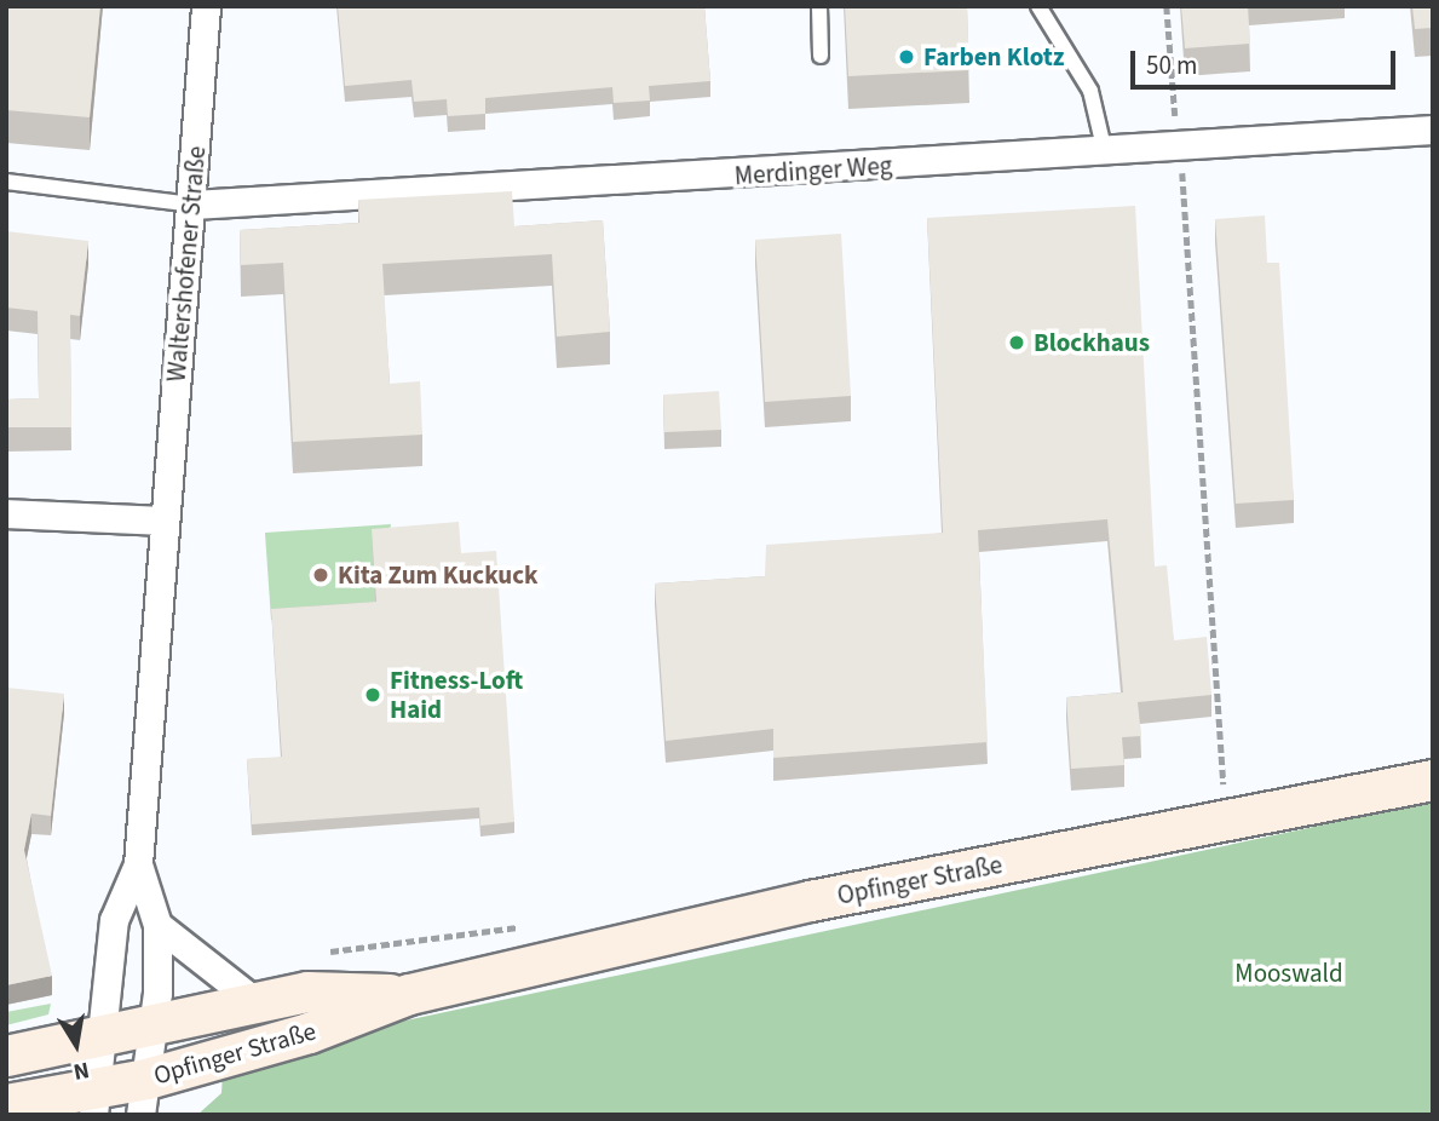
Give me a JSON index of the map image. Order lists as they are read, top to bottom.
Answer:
{
  "streets": {
    "main road": ["Opfinger Straße"],
    "street": ["Merdinger Weg", "Waltershofener Straße"]
  },
  "crossings": [
    ["Merdinger Weg", "Waltershofener Straße"],
    ["Waltershofener Straße", "Opfinger Straße"]
  ],
  "parks": ["Mooswald"],
  "places": [
    "Farben Klotz",
    "Blockhaus",
    "Kita Zum Kuckuck",
    "Fitness-Loft Haid"
  ],
  "scale_bar": "50 m",
  "north": "bottom"
}
